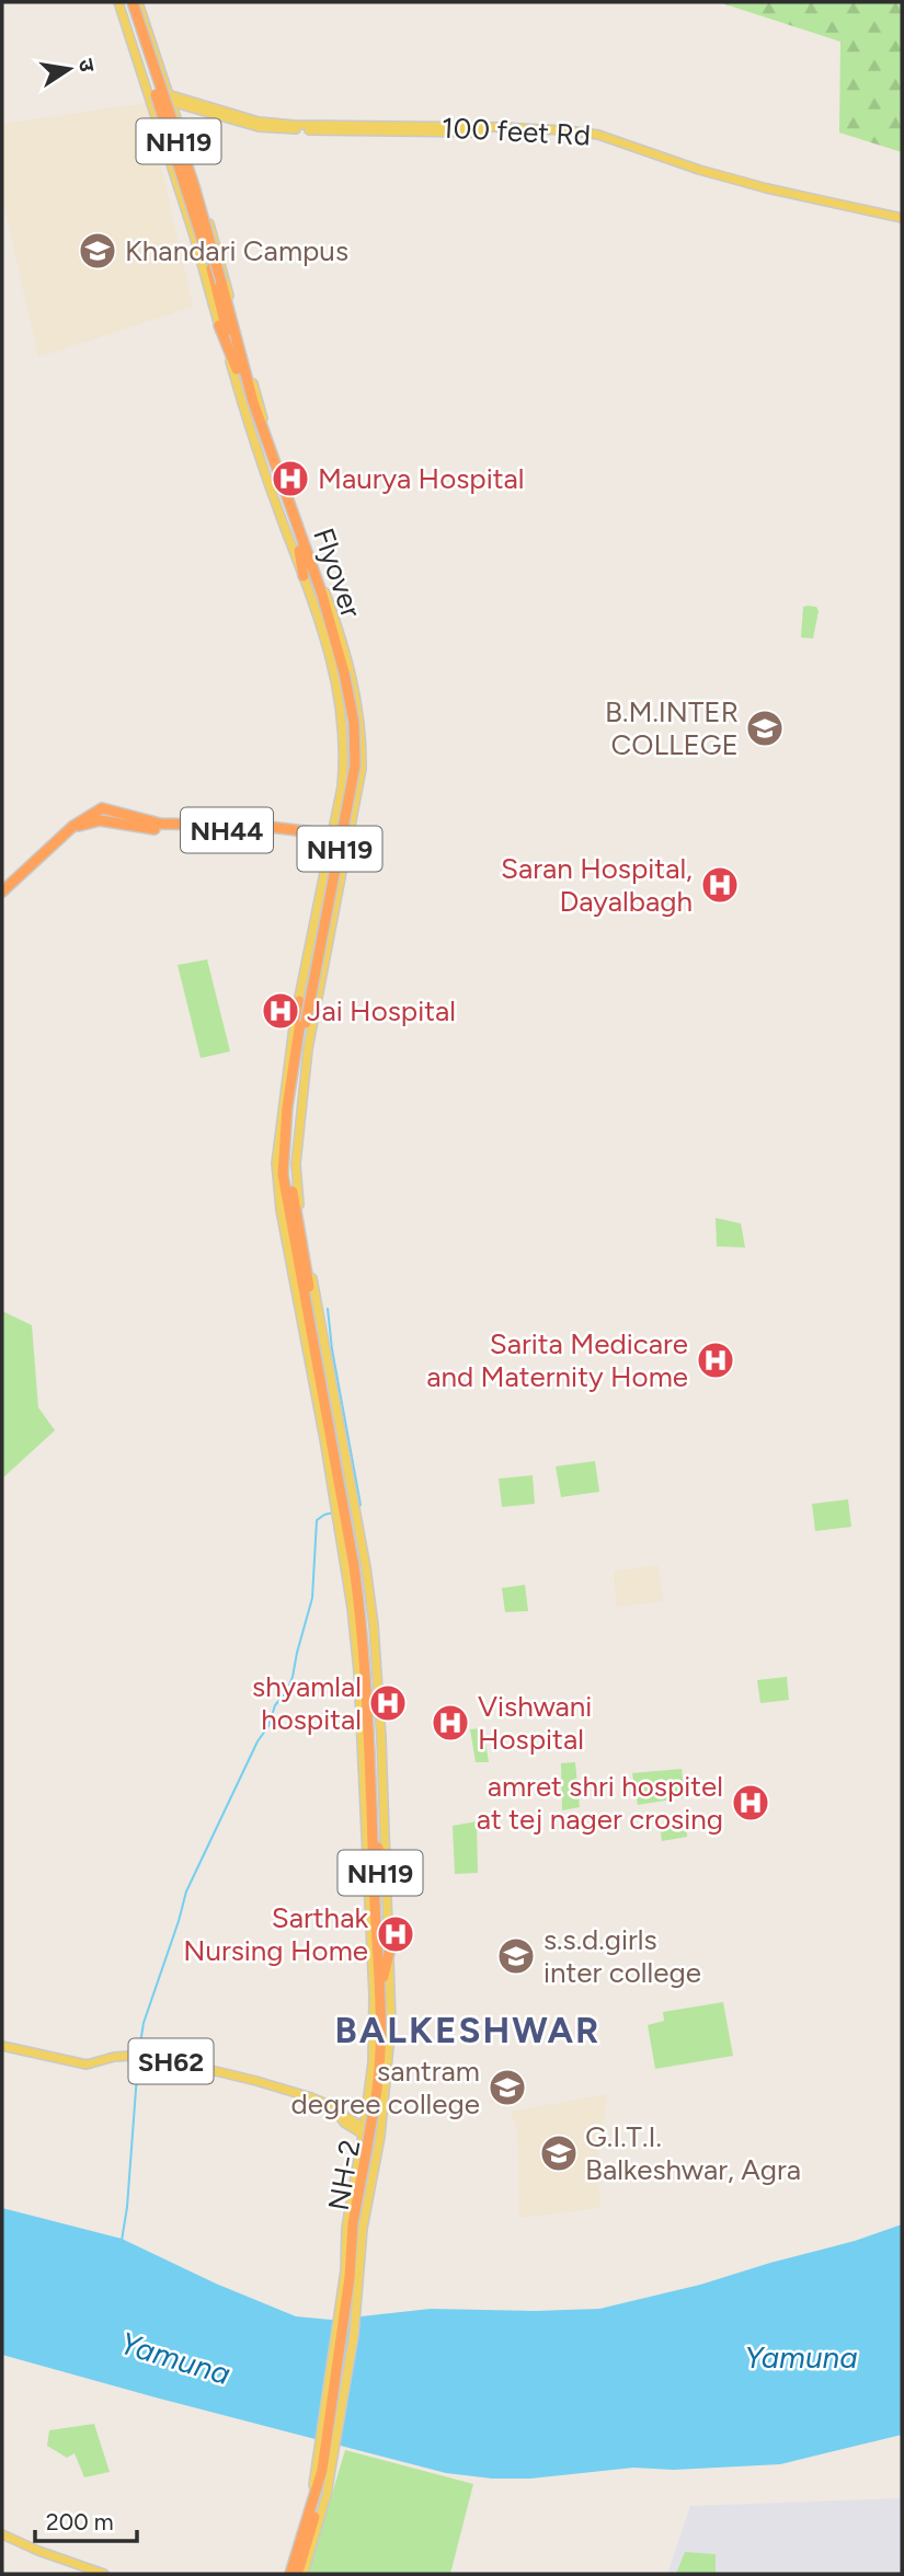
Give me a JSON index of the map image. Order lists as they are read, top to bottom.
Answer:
{
  "streets": {
    "highway": [
      "NH19",
      "Flyover",
      "NH44",
      "NH-2"
    ],
    "main road": ["SH62"]
  },
  "crossings": [
    ["NH19", "Flyover"],
    ["NH19", "NH-2"]
  ],
  "districts": ["BALKESHWAR"],
  "water": ["Yamuna"],
  "places": {
    "school or university": [
      "Khandari Campus",
      "B.M.INTER COLLEGE",
      "s.s.d.girls inter college",
      "santram degree college",
      "G.I.T.I. Balkeshwar, Agra"
    ],
    "hospital": [
      "Maurya Hospital",
      "Saran Hospital, Dayalbagh",
      "Jai Hospital",
      "Sarita Medicare and Maternity Home",
      "shyamlal hospital",
      "Vishwani Hospital",
      "amret shri hospitel at tej nager crosing",
      "Sarthak Nursing Home"
    ]
  },
  "scale_bar": "200 m",
  "north": "right"
}
